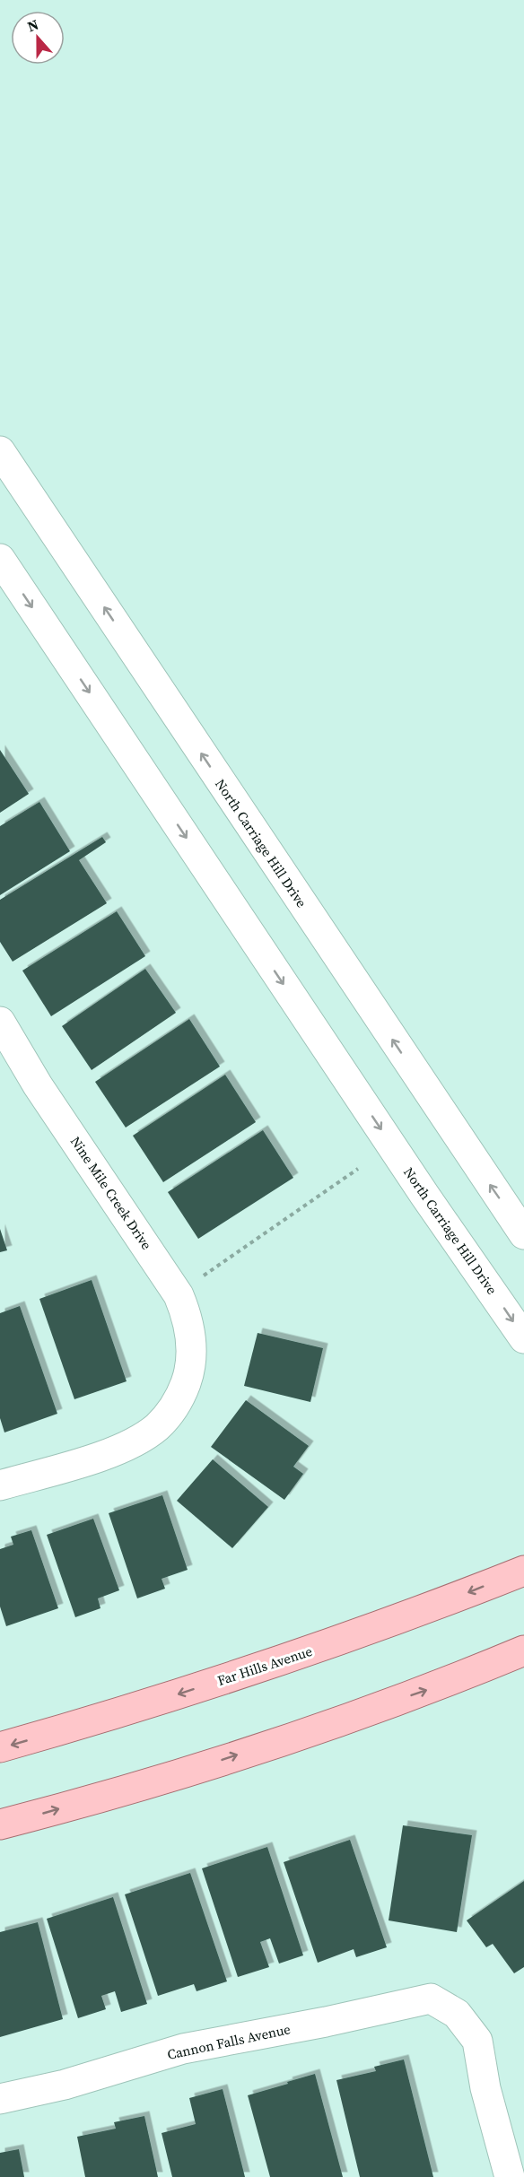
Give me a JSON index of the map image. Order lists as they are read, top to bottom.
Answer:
{
  "streets": {
    "main road": ["Far Hills Avenue"],
    "street": ["North Carriage Hill Drive", "Nine Mile Creek Drive", "Cannon Falls Avenue"]
  },
  "north": "top"
}
